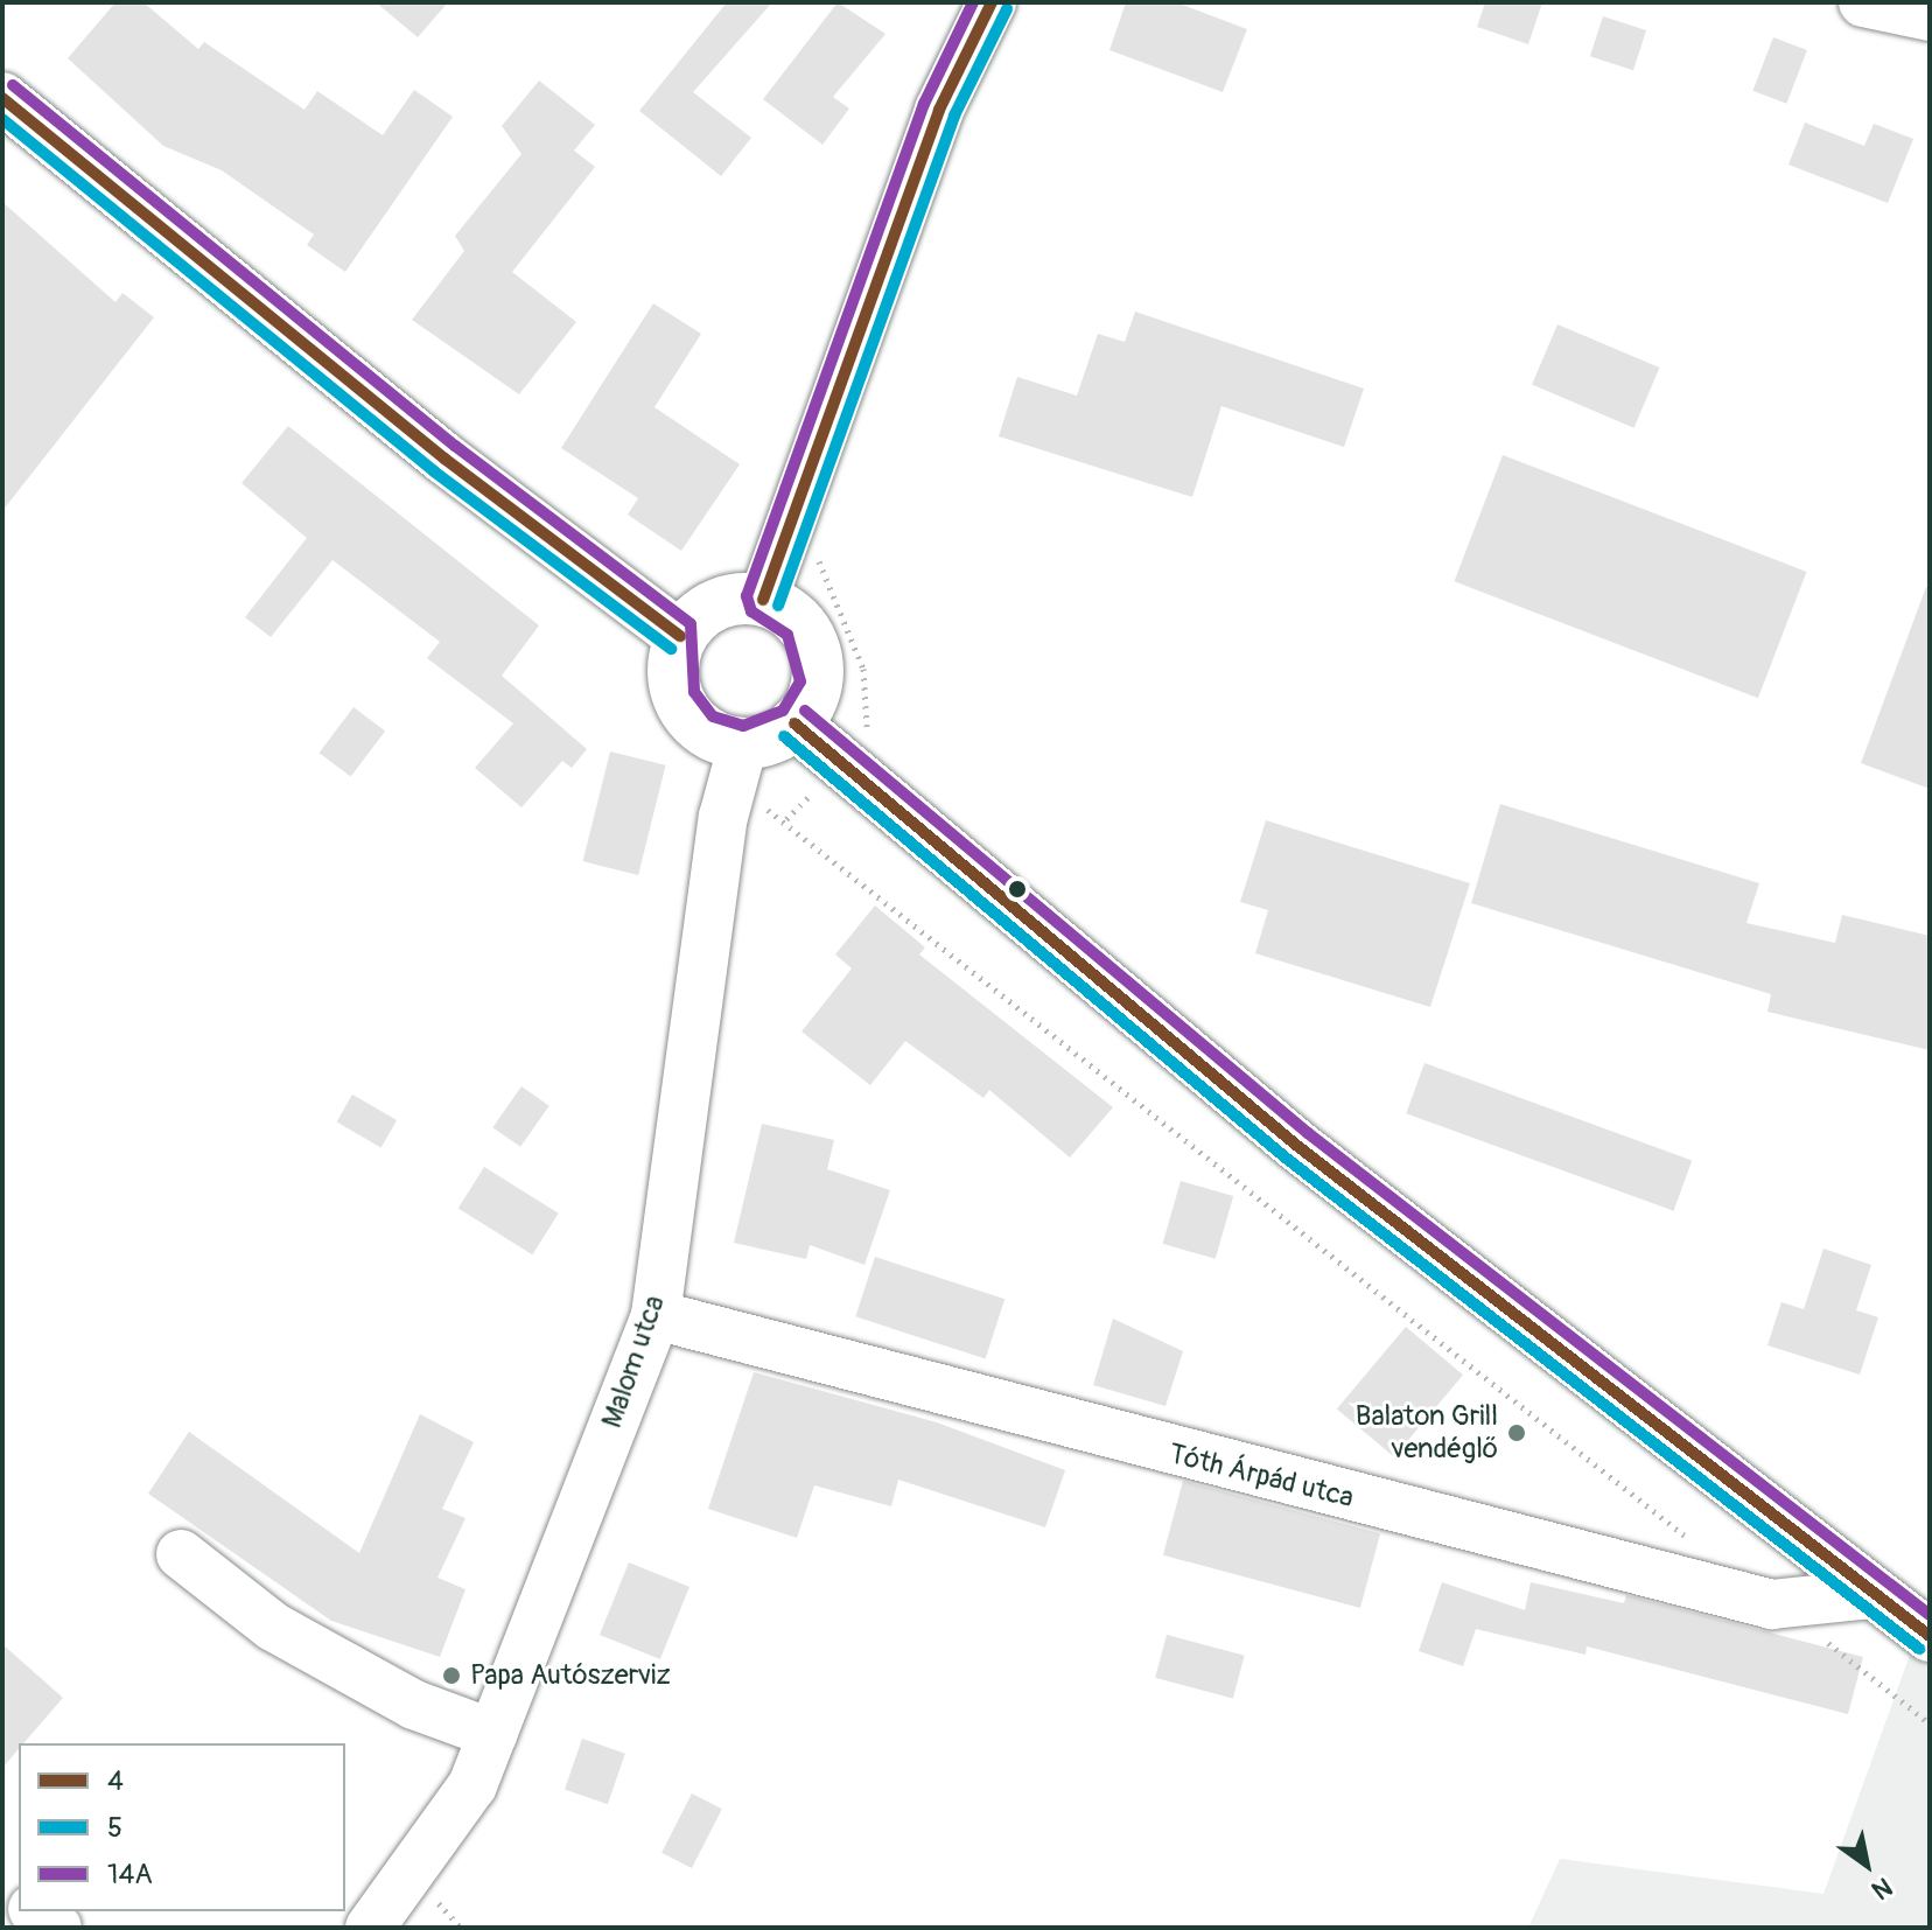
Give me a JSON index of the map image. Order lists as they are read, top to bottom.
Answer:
{
  "streets": {
    "street": ["Malom utca", "Tóth Árpád utca"]
  },
  "crossings": [
    ["Malom utca", "Tóth Árpád utca"]
  ],
  "places": ["Balaton Grill vendéglő", "Papa Autószerviz"],
  "lines": ["transit line 4", "transit line 14A", "transit line 5"],
  "legend": ["4", "5", "14A"],
  "north": "bottom right"
}
